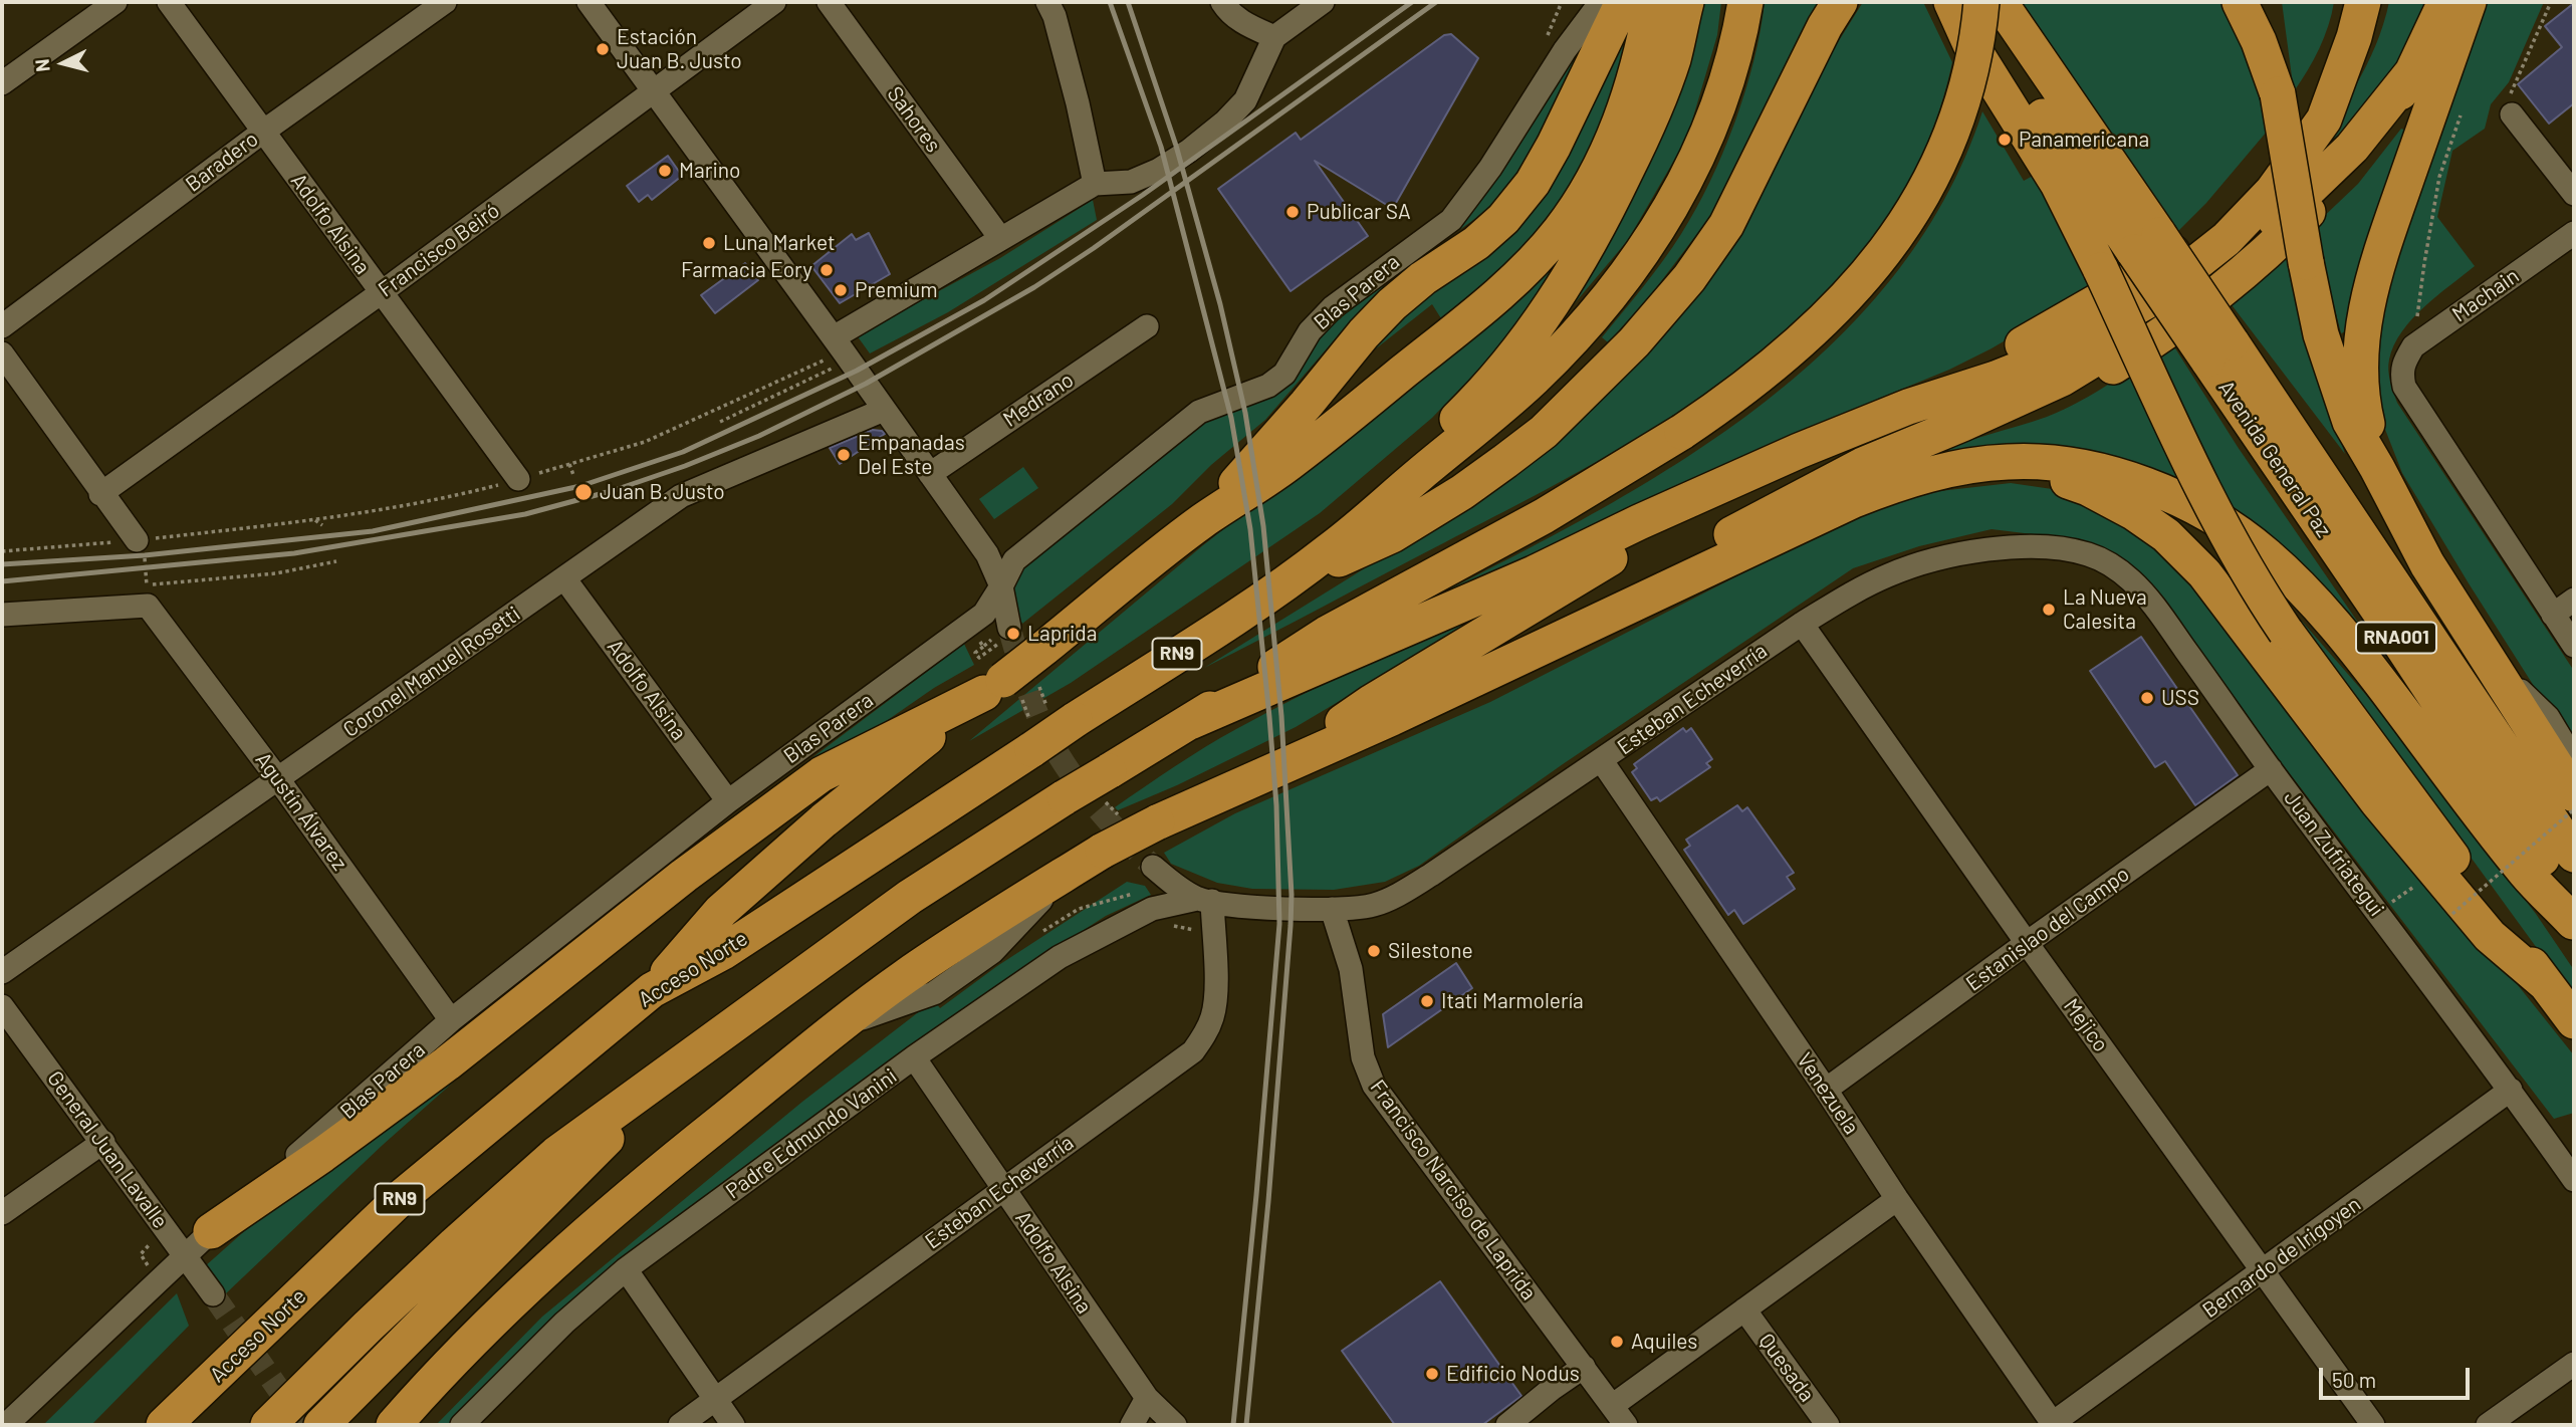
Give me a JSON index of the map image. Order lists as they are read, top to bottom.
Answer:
{
  "streets": {
    "highway": [
      "Avenida General Paz",
      "RNA001",
      "RN9",
      "Acceso Norte"
    ],
    "street": [
      "Sahores",
      "Baradero",
      "Adolfo Alsina",
      "Francisco Beiró",
      "Blas Parera",
      "Machain",
      "Medrano",
      "Coronel Manuel Rosetti",
      "Esteban Echeverría",
      "Agustín Álvarez",
      "Juan Zufriategui",
      "Estanislao del Campo",
      "Mejico",
      "Venezuela",
      "Padre Edmundo Vanini",
      "General Juan Lavalle",
      "Francisco Narciso de Laprida",
      "Bernardo de Irigoyen",
      "Quesada"
    ]
  },
  "crossings": [
    ["Baradero", "Adolfo Alsina"],
    ["Adolfo Alsina", "Francisco Beiró"],
    ["Adolfo Alsina", "Blas Parera"],
    ["Adolfo Alsina", "Coronel Manuel Rosetti"],
    ["Adolfo Alsina", "Esteban Echeverría"],
    ["Adolfo Alsina", "Padre Edmundo Vanini"],
    ["Blas Parera", "Agustín Álvarez"],
    ["Blas Parera", "General Juan Lavalle"],
    ["Coronel Manuel Rosetti", "Agustín Álvarez"],
    ["Esteban Echeverría", "Juan Zufriategui"],
    ["Esteban Echeverría", "Mejico"],
    ["Esteban Echeverría", "Venezuela"],
    ["Esteban Echeverría", "Padre Edmundo Vanini"],
    ["Esteban Echeverría", "Francisco Narciso de Laprida"],
    ["Juan Zufriategui", "Estanislao del Campo"],
    ["Juan Zufriategui", "Bernardo de Irigoyen"],
    ["Estanislao del Campo", "Mejico"],
    ["Estanislao del Campo", "Venezuela"],
    ["Mejico", "Bernardo de Irigoyen"],
    ["Venezuela", "Bernardo de Irigoyen"]
  ],
  "places": [
    "Estación Juan B. Justo",
    "Panamericana",
    "Marino",
    "Publicar SA",
    "Luna Market",
    "Farmacia Eory",
    "Premium",
    "Empanadas Del Este",
    "Juan B. Justo",
    "La Nueva Calesita",
    "Laprida",
    "USS",
    "Silestone",
    "Itati Marmolería",
    "Aquiles",
    "Edificio Nodus"
  ],
  "scale_bar": "50 m",
  "north": "left"
}
